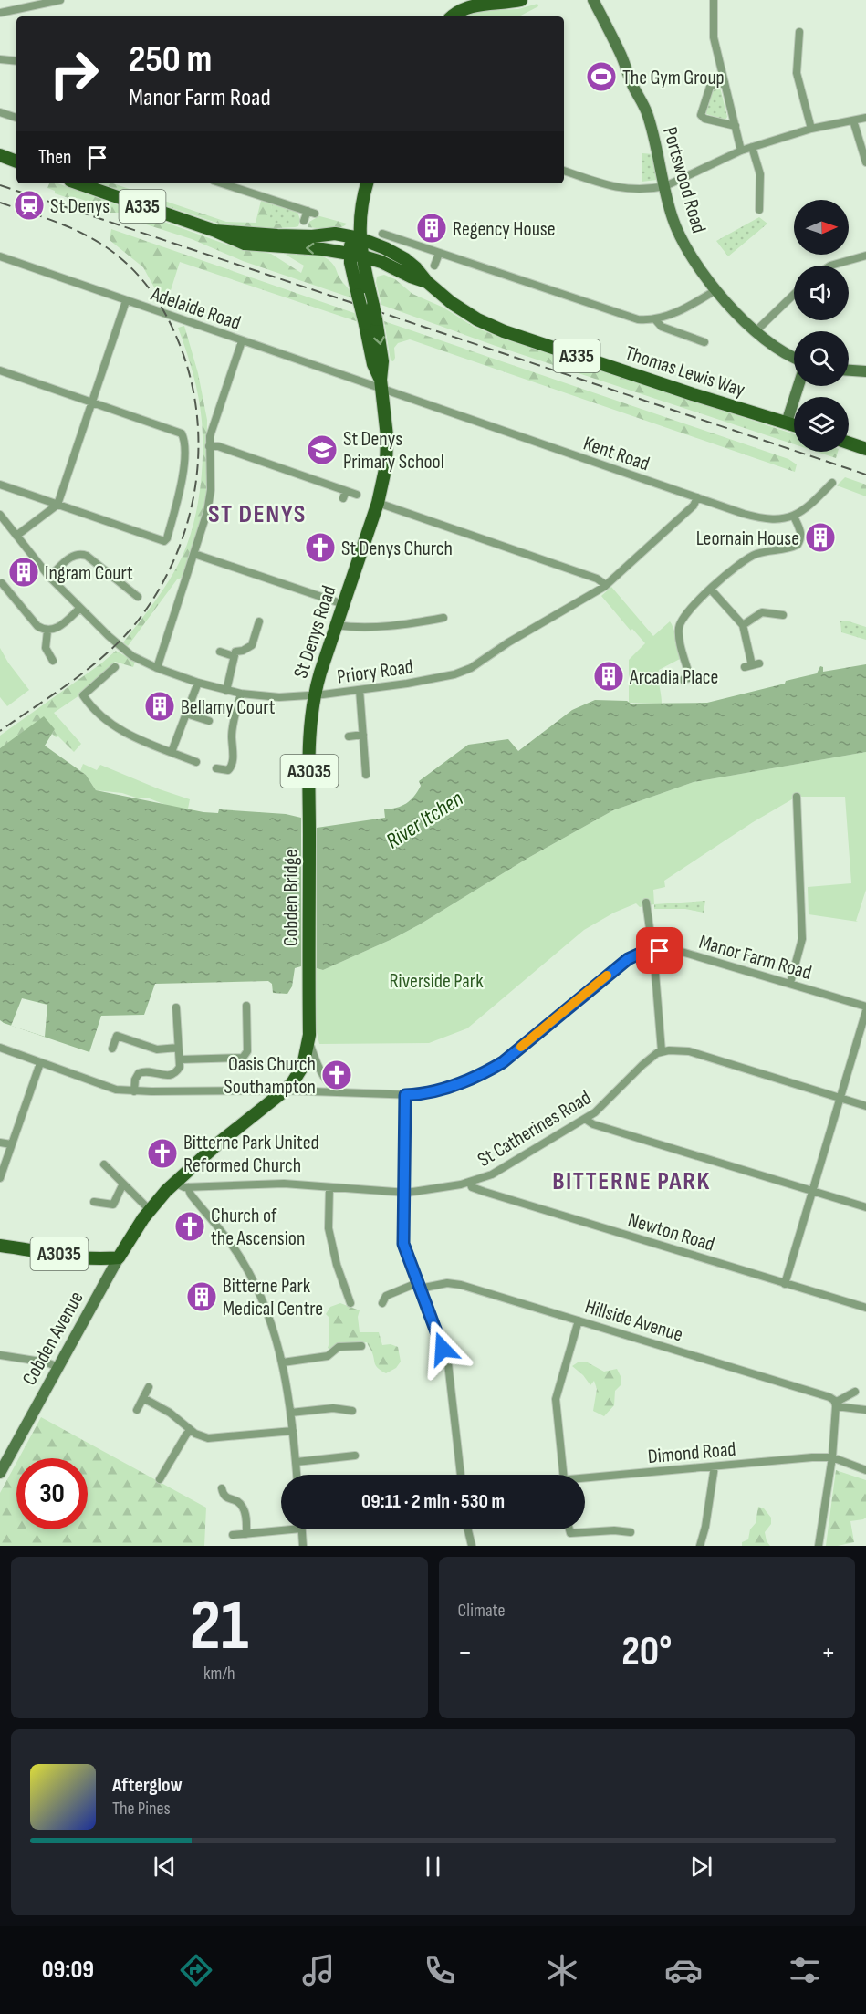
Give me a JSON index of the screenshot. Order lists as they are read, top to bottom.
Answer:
{
  "streets": {
    "main road": [
      "A335",
      "Thomas Lewis Way",
      "St Denys Road",
      "A3035",
      "Cobden Bridge",
      "Cobden Avenue"
    ],
    "street": [
      "Portswood Road",
      "Adelaide Road",
      "Kent Road",
      "Priory Road",
      "Manor Farm Road",
      "St Catherines Road",
      "Newton Road",
      "Hillside Avenue",
      "Dimond Road"
    ]
  },
  "crossings": [
    ["Adelaide Road", "Kent Road"],
    ["Adelaide Road", "St Denys Road"],
    ["Thomas Lewis Way", "St Denys Road"],
    ["Kent Road", "St Denys Road"],
    ["Kent Road", "Priory Road"],
    ["St Denys Road", "Priory Road"],
    ["St Denys Road", "Cobden Bridge"],
    ["A3035", "Cobden Bridge"],
    ["A3035", "Manor Farm Road"],
    ["A3035", "Cobden Avenue"],
    ["Manor Farm Road", "Cobden Avenue"],
    ["St Catherines Road", "Newton Road"],
    ["St Catherines Road", "Cobden Avenue"]
  ],
  "districts": ["ST DENYS", "BITTERNE PARK"],
  "water": ["River Itchen"],
  "parks": ["Riverside Park"],
  "places": {
    "sports": ["The Gym Group"],
    "station": ["St Denys"],
    "building": [
      "Regency House",
      "Leornain House",
      "Ingram Court",
      "Arcadia Place",
      "Bellamy Court",
      "Bitterne Park Medical Centre"
    ],
    "school or university": ["St Denys Primary School"],
    "church": [
      "St Denys Church",
      "Oasis Church Southampton",
      "Bitterne Park United Reformed Church",
      "Church of the Ascension"
    ]
  },
  "north": "right",
  "page": {
    "turn": ["250 m", "Manor Farm Road"],
    "then": "Then",
    "limit": "30",
    "trip": "09:11 · 2 min · 530 m",
    "tile": [
      ["21", "km/h"],
      "Climate"
    ],
    "heat": ["−", "20°", "+"],
    "song": ["Afterglow", "The Pines"],
    "tabs": "09:09"
  }
}
